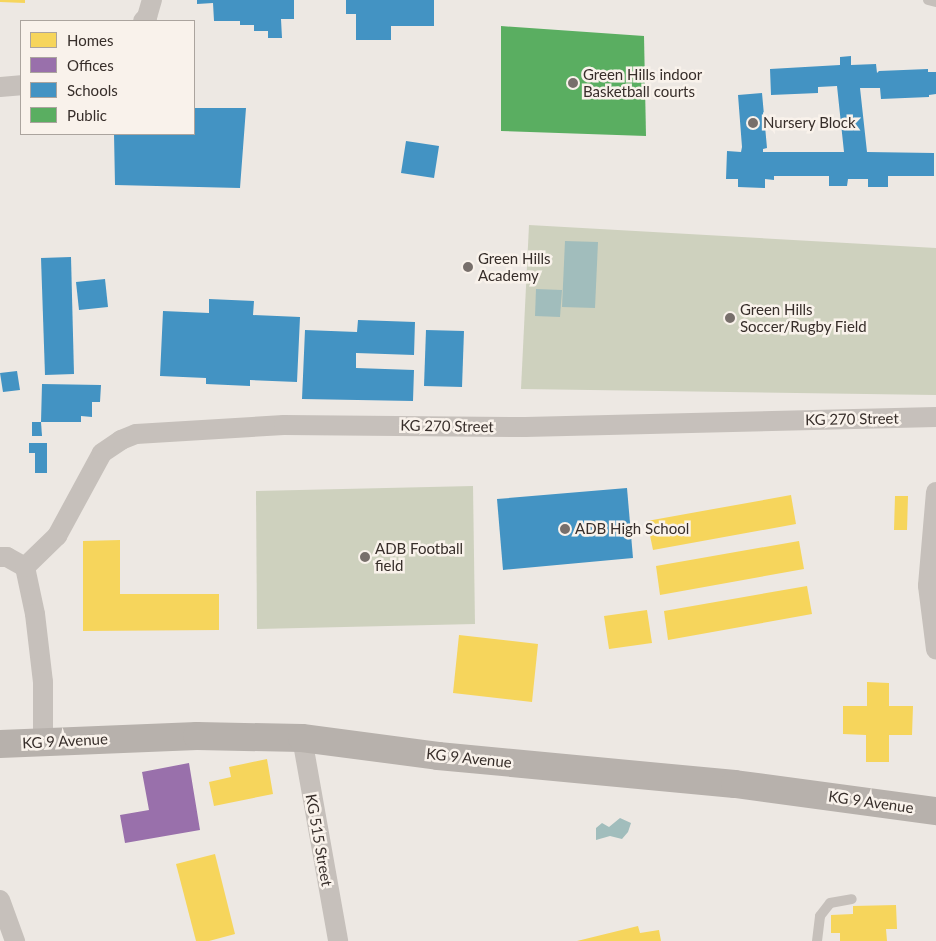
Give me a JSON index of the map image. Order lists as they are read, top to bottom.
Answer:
{
  "streets": {
    "main road": ["KG 9 Avenue"],
    "street": ["KG 270 Street", "KG 515 Street"]
  },
  "crossings": [
    ["KG 9 Avenue", "KG 515 Street"]
  ],
  "places": [
    "Green Hills indoor Basketball courts",
    "Nursery Block",
    "Green Hills Academy",
    "Green Hills Soccer/Rugby Field",
    "ADB High School",
    "ADB Football field"
  ],
  "legend": [
    "Homes",
    "Offices",
    "Schools",
    "Public"
  ]
}
